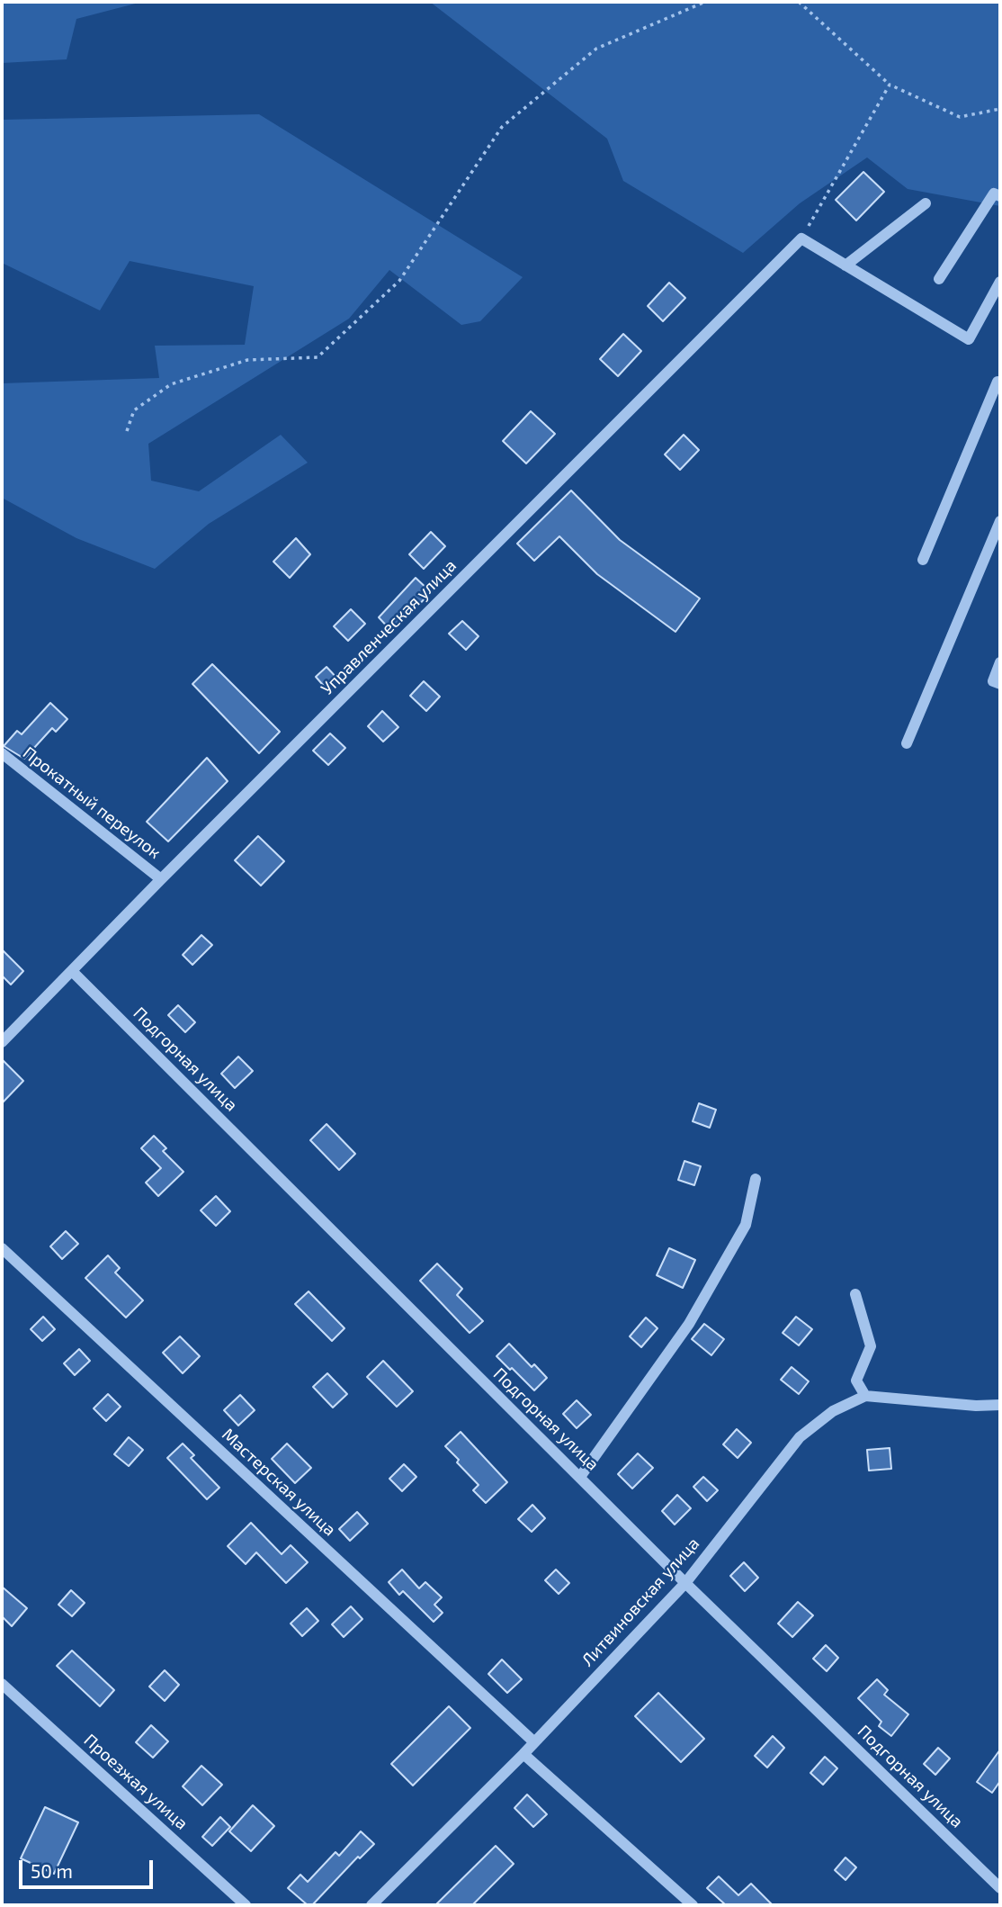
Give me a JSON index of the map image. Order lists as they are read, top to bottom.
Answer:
{
  "streets": {
    "street": [
      "Управленческая улица",
      "Прокатный переулок",
      "Подгорная улица",
      "Мастерская улица",
      "Литвиновская улица",
      "Проезжая улица"
    ]
  },
  "crossings": [
    ["Управленческая улица", "Прокатный переулок"],
    ["Управленческая улица", "Подгорная улица"],
    ["Подгорная улица", "Литвиновская улица"],
    ["Мастерская улица", "Литвиновская улица"]
  ],
  "scale_bar": "50 m"
}
